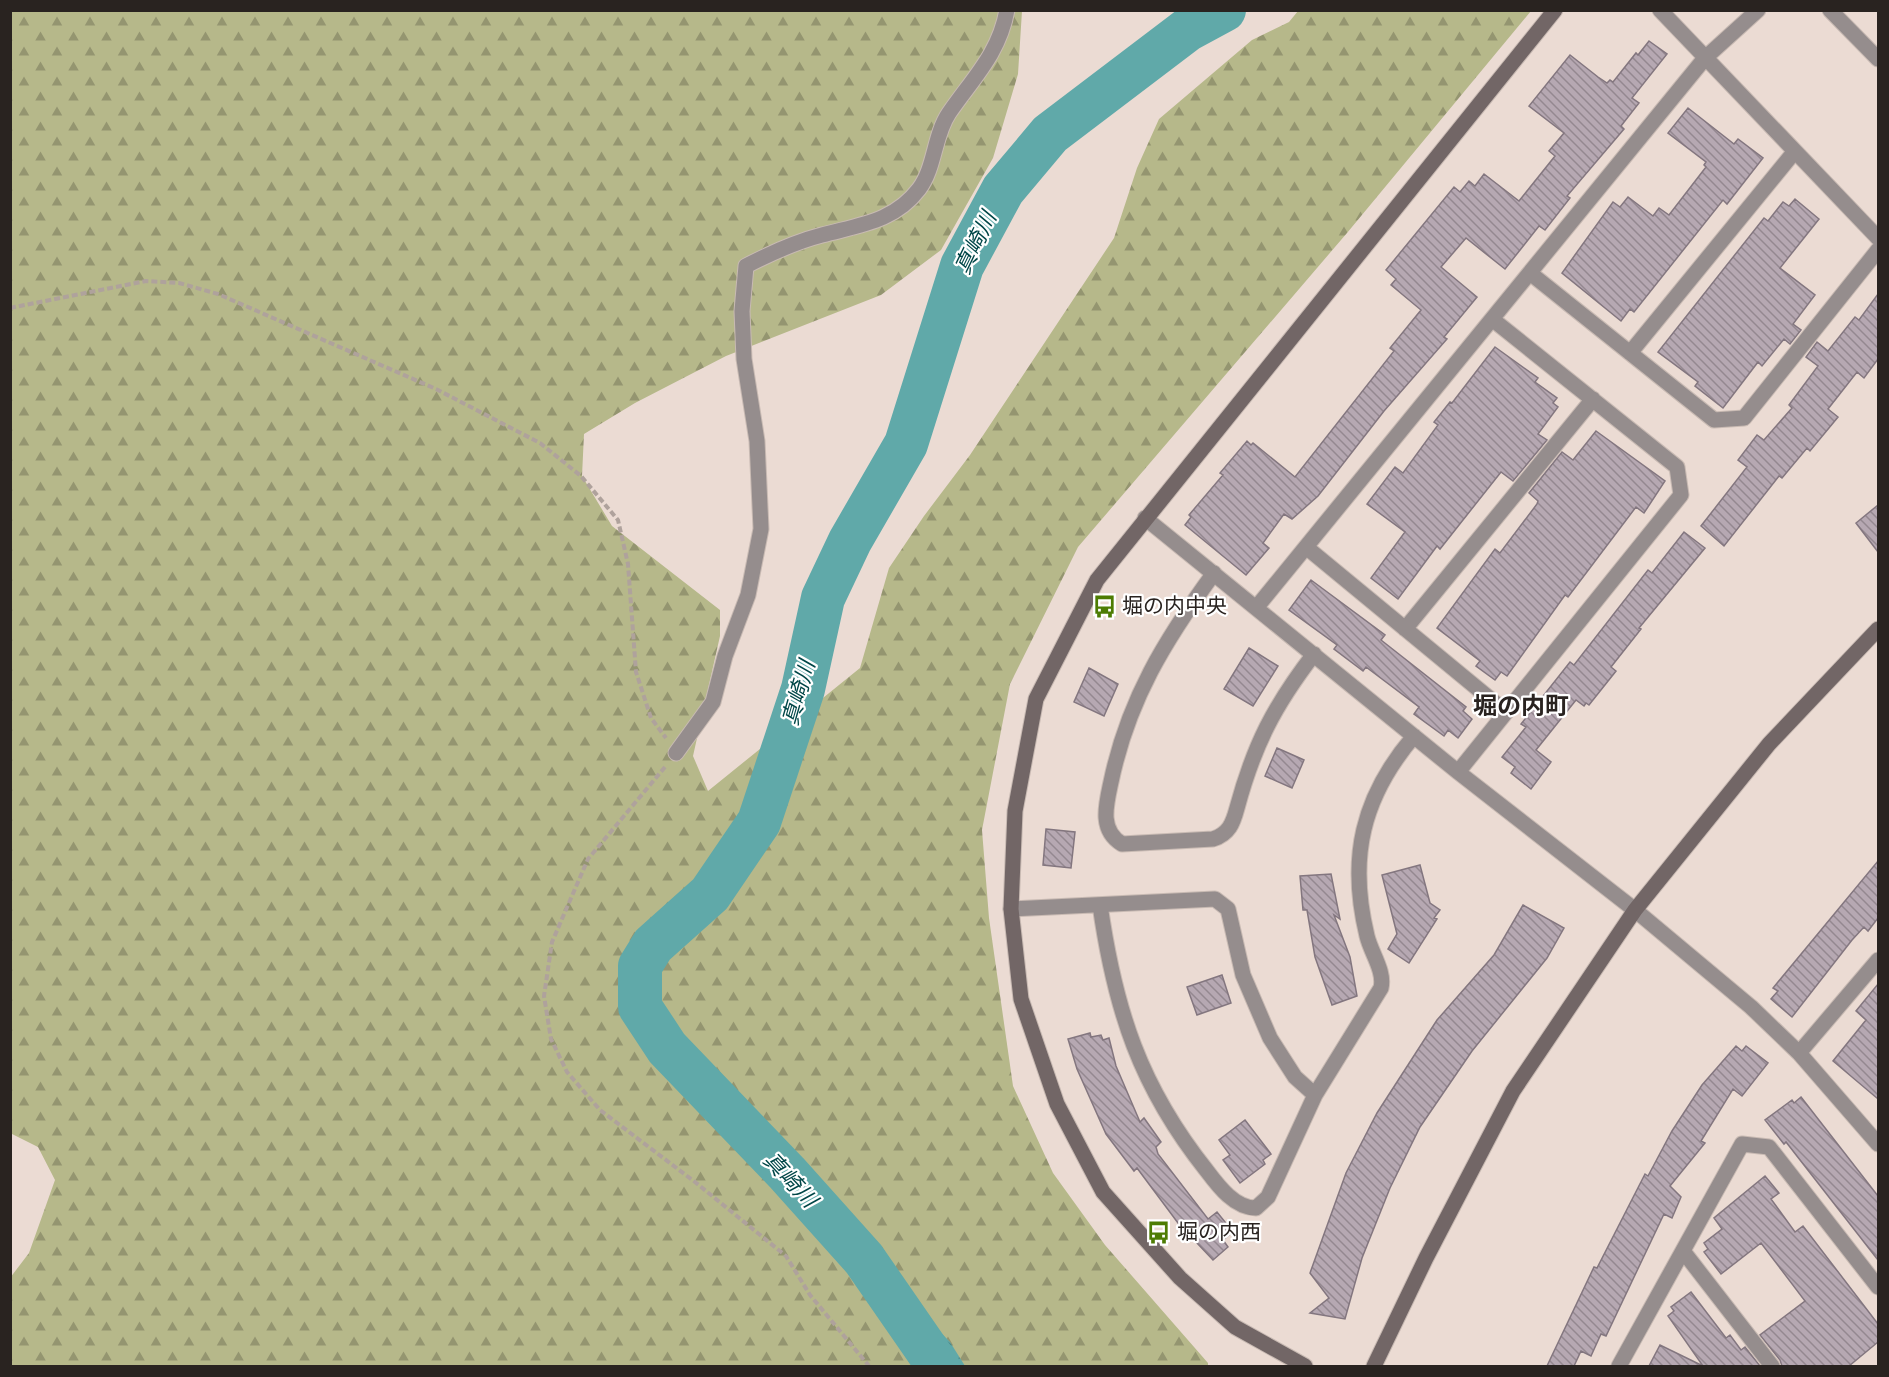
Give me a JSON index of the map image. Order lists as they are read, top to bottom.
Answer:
{
  "districts": ["堀の内町"],
  "water": ["真崎川"],
  "places": {
    "bus stop": ["堀の内中央", "堀の内西"]
  }
}
